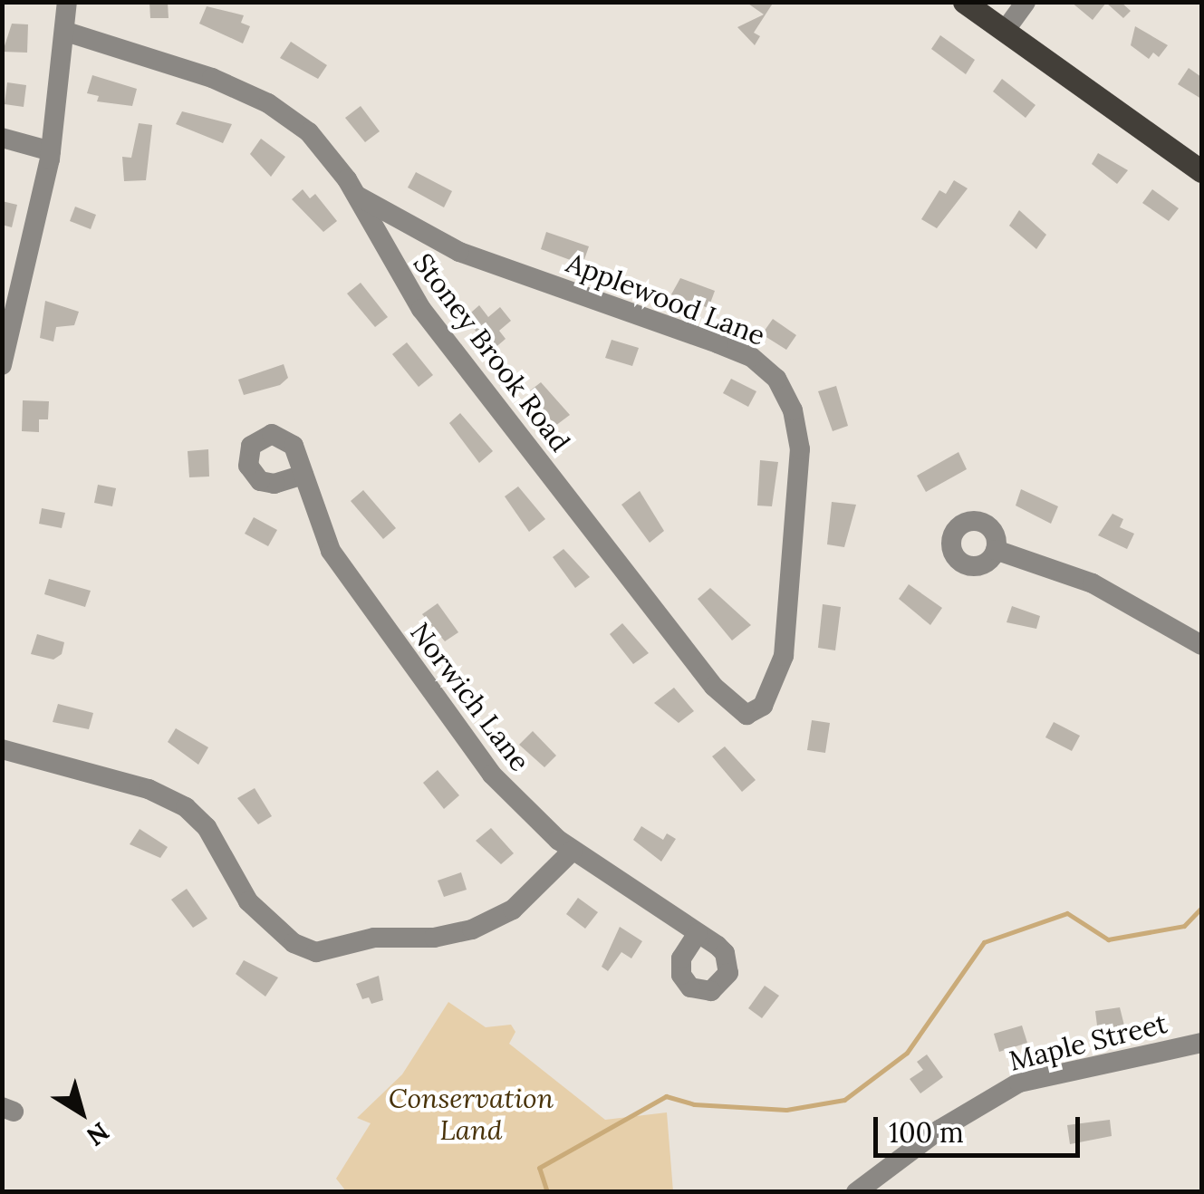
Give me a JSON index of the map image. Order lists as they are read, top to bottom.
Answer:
{
  "streets": {
    "street": [
      "Applewood Lane",
      "Stoney Brook Road",
      "Norwich Lane",
      "Maple Street"
    ]
  },
  "crossings": [
    ["Applewood Lane", "Stoney Brook Road"]
  ],
  "parks": ["Conservation Land"],
  "scale_bar": "100 m",
  "north": "bottom right"
}
